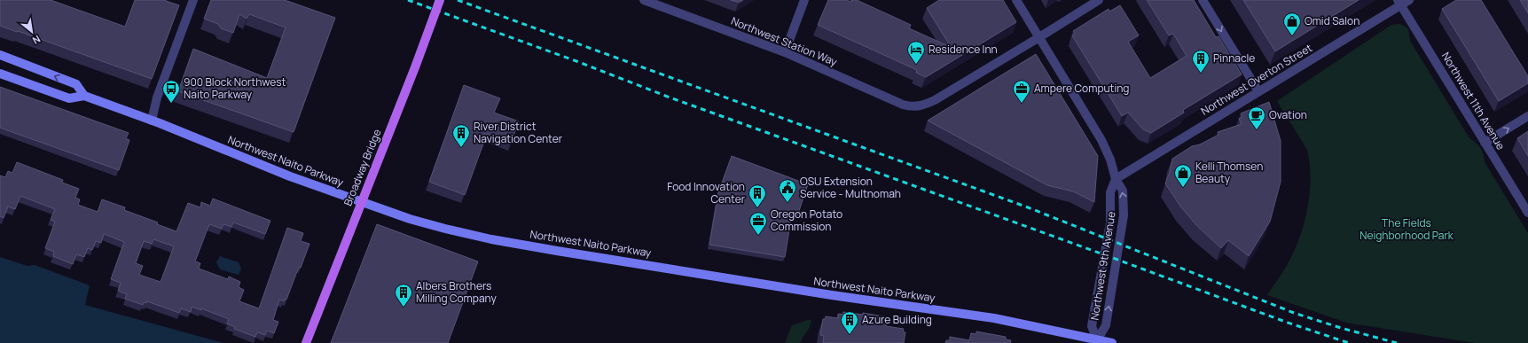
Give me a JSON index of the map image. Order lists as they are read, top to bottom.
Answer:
{
  "streets": {
    "main road": ["Northwest Naito Parkway", "Broadway Bridge"],
    "street": [
      "Northwest Station Way",
      "Northwest Overton Street",
      "Northwest 11th Avenue",
      "Northwest 9th Avenue"
    ]
  },
  "crossings": [
    ["Northwest Station Way", "Northwest 9th Avenue"],
    ["Northwest Overton Street", "Northwest 11th Avenue"],
    ["Northwest Overton Street", "Northwest 9th Avenue"],
    ["Northwest Naito Parkway", "Northwest 9th Avenue"]
  ],
  "parks": ["The Fields Neighborhood Park"],
  "places": {
    "shop": ["Omid Salon", "Kelli Thomsen Beauty"],
    "hotel": ["Residence Inn"],
    "building": [
      "Pinnacle",
      "River District Navigation Center",
      "Food Innovation Center",
      "Albers Brothers Milling Company",
      "Azure Building"
    ],
    "bus stop": ["900 Block Northwest Naito Parkway"],
    "office": ["Ampere Computing", "Oregon Potato Commission"],
    "cafe": ["Ovation"],
    "public building": ["OSU Extension Service - Multnomah"]
  },
  "north": "bottom right"
}
